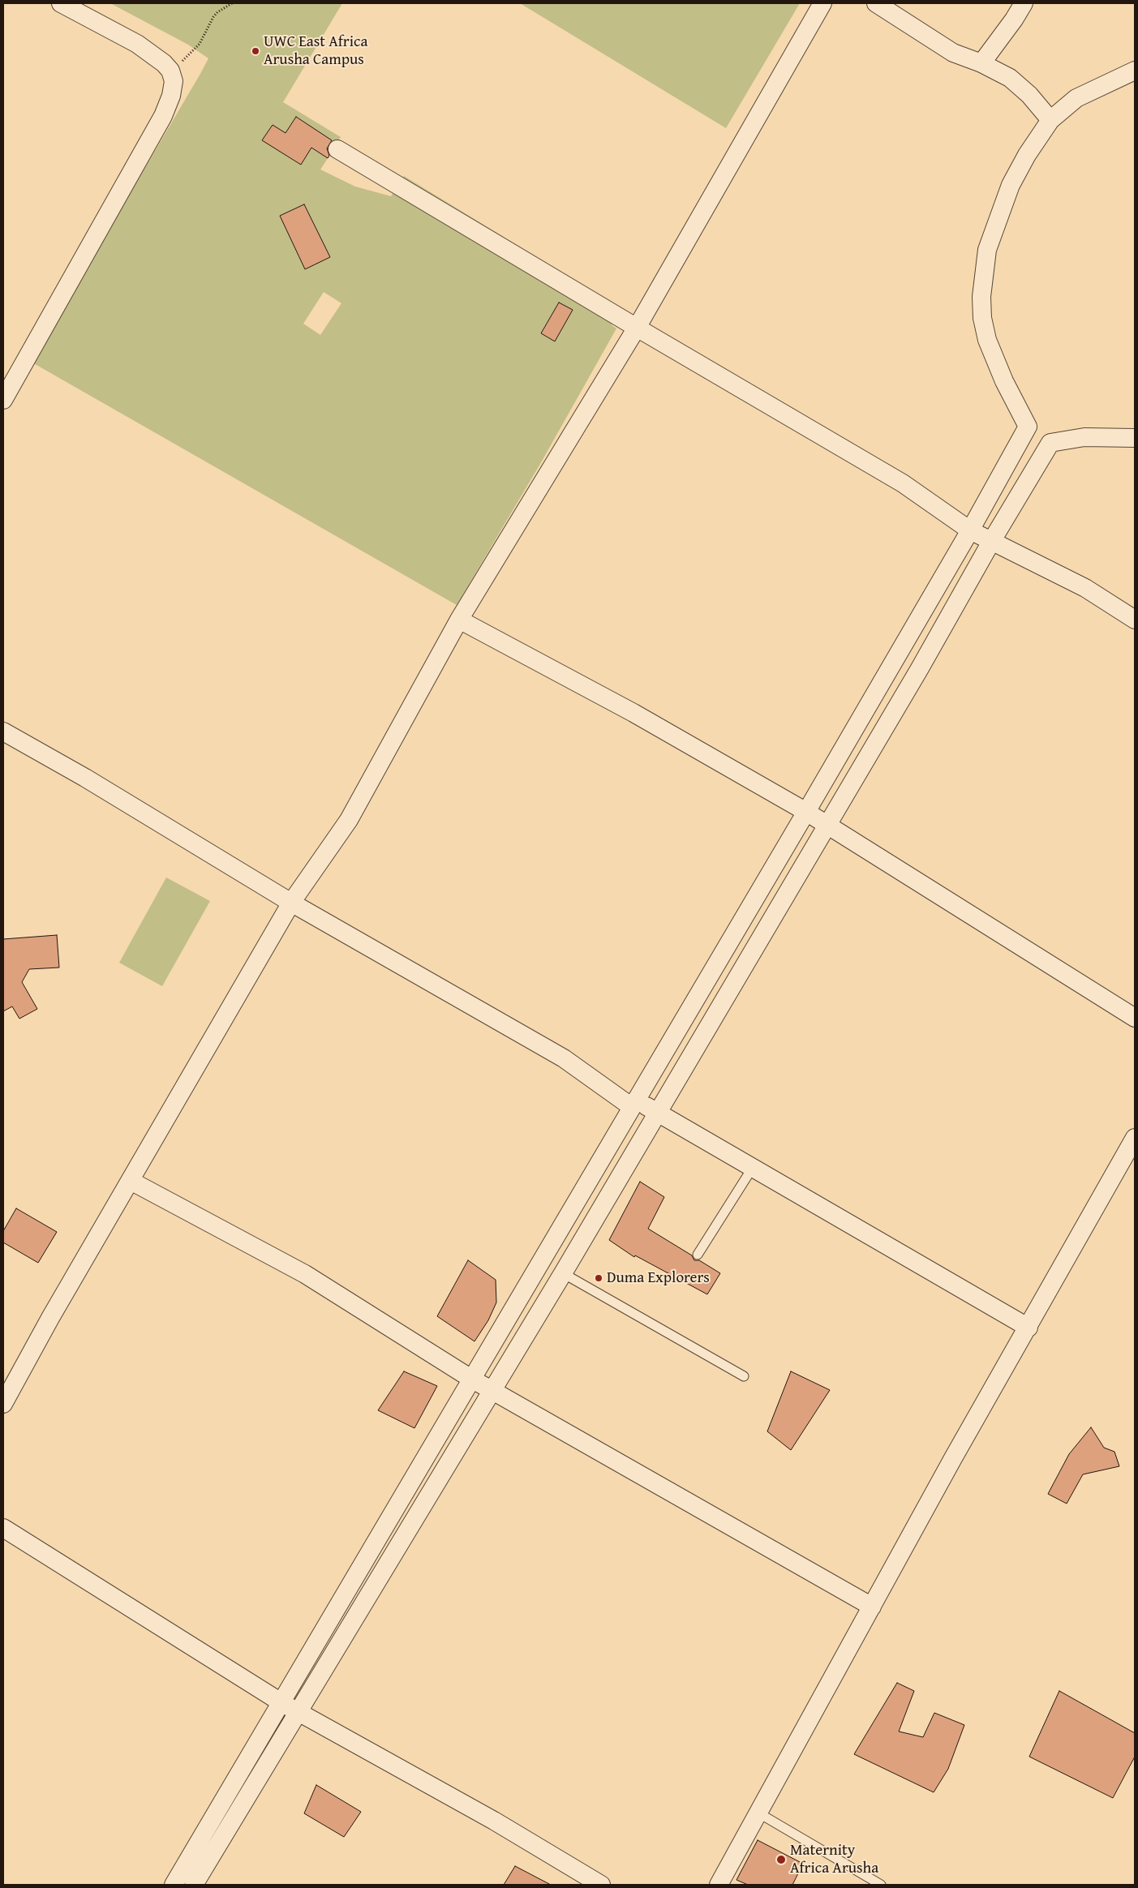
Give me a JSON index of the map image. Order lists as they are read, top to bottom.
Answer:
{
  "places": ["UWC East Africa Arusha Campus", "Duma Explorers", "Maternity Africa Arusha"]
}
